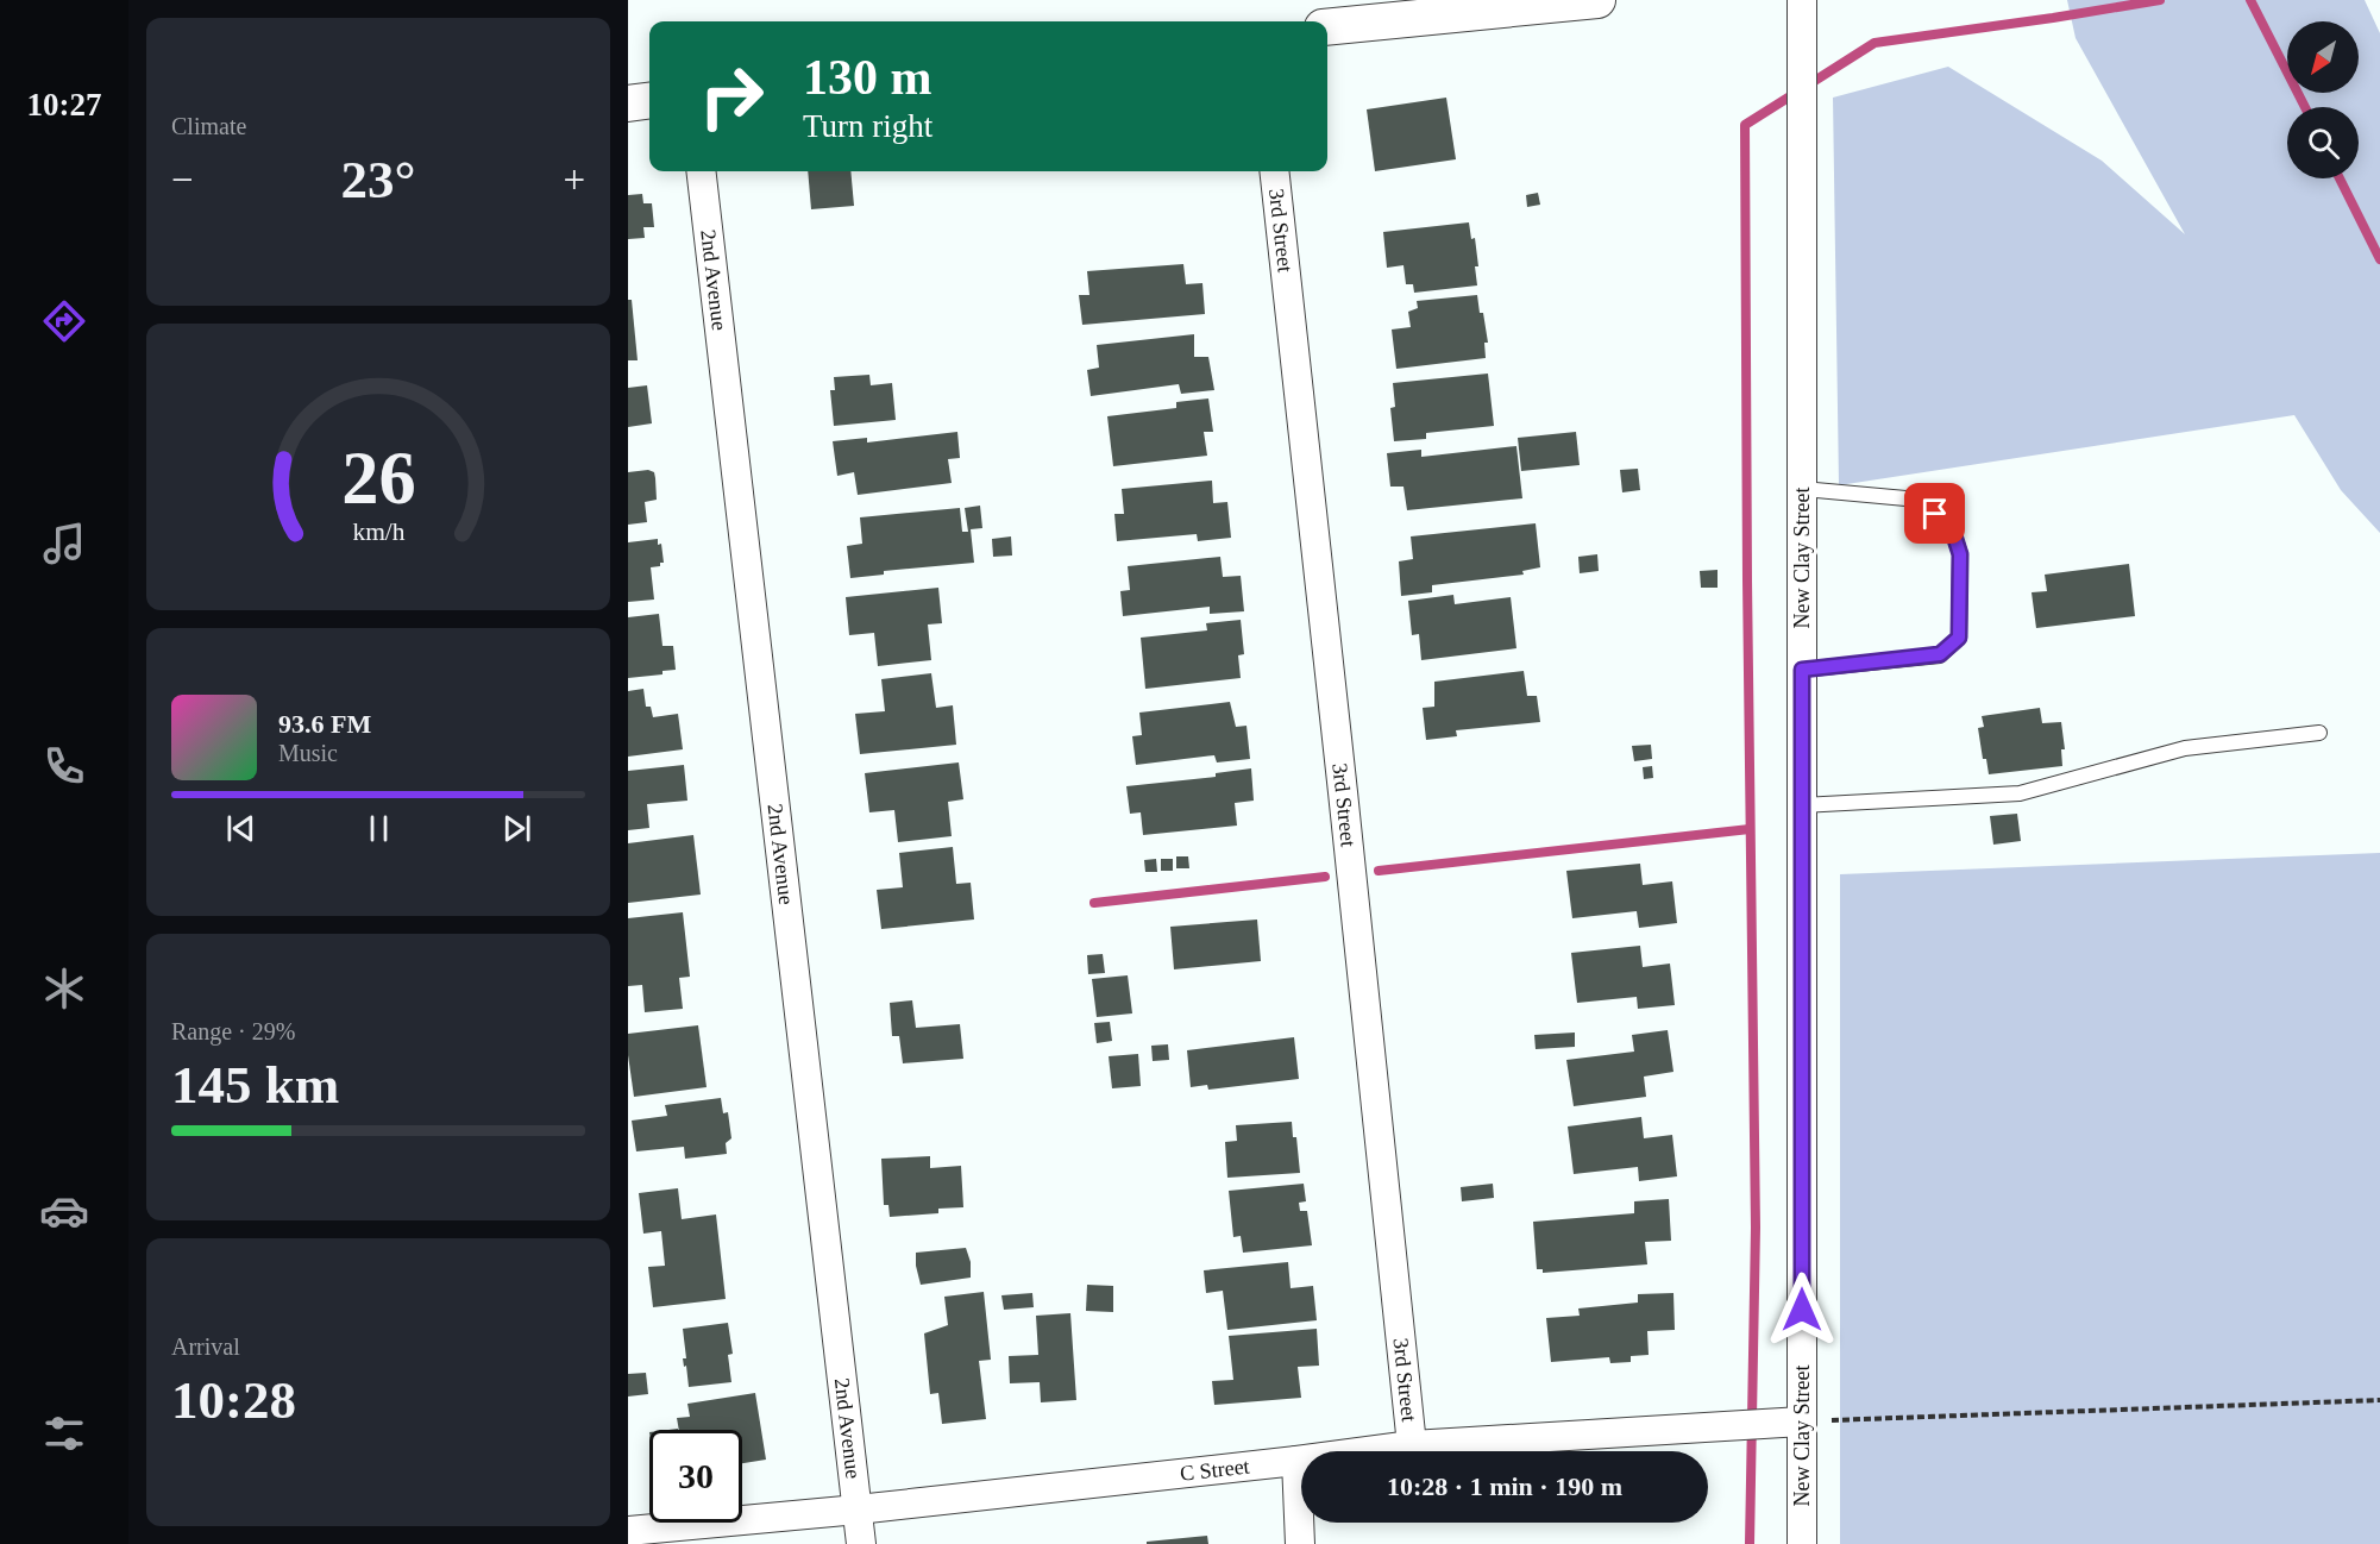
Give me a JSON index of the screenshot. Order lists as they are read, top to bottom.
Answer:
{
  "streets": {
    "street": [
      "3rd Street",
      "2nd Avenue",
      "New Clay Street",
      "C Street"
    ]
  },
  "crossings": [
    ["3rd Street", "C Street"],
    ["2nd Avenue", "C Street"],
    ["New Clay Street", "C Street"]
  ],
  "north": "bottom left",
  "page": {
    "tabs": "10:27",
    "tile": [
      "Climate",
      ["Range · 29%", "145 km"],
      ["Arrival", "10:28"]
    ],
    "turn": ["130 m", "Turn right"],
    "heat": ["−", "23°", "+"],
    "song": ["93.6 FM", "Music"],
    "limit": "30",
    "trip": "10:28 · 1 min · 190 m",
    "gauge": ["26", "km/h"]
  }
}
